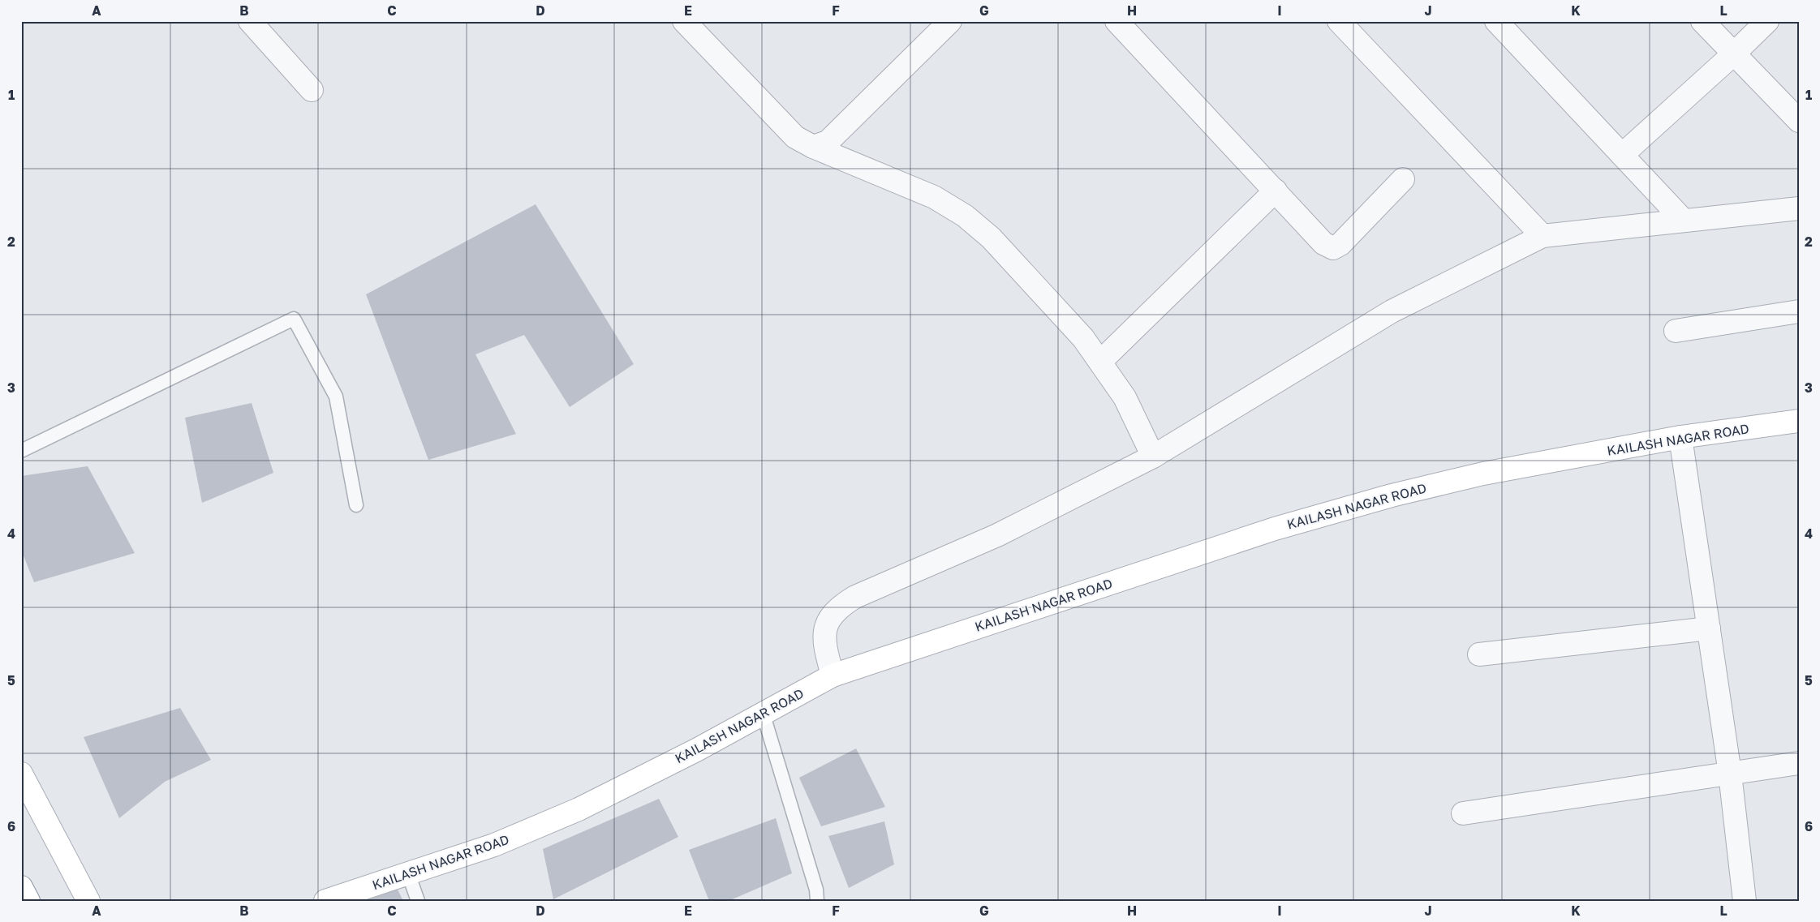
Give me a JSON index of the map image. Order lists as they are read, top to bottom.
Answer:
{
  "streets": {
    "main road": ["KAILASH NAGAR ROAD"]
  },
  "grid": {
    "columns": [
      "A",
      "B",
      "C",
      "D",
      "E",
      "F",
      "G",
      "H",
      "I",
      "J",
      "K",
      "L"
    ],
    "rows": [
      "1",
      "2",
      "3",
      "4",
      "5",
      "6"
    ]
  }
}
